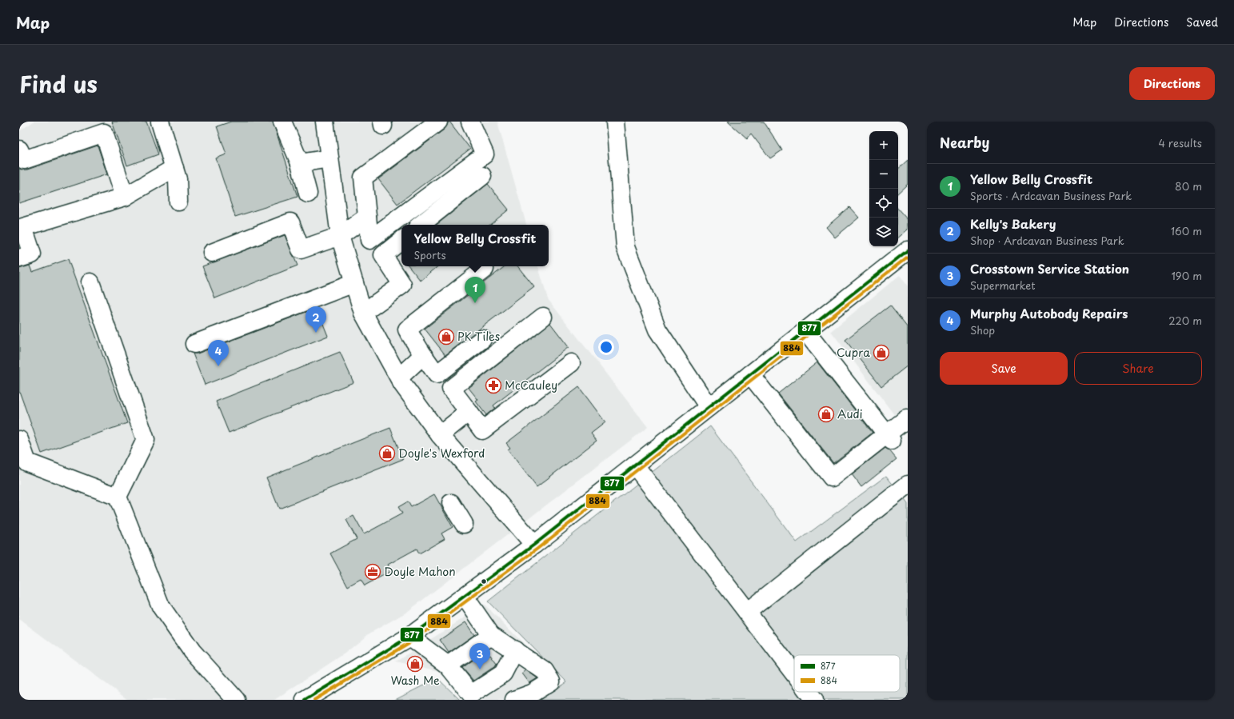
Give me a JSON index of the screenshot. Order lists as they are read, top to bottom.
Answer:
{
  "places": {
    "shop": [
      "PK Tiles",
      "Cupra",
      "Audi",
      "Doyle's Wexford",
      "Wash Me"
    ],
    "pharmacy": ["McCauley"],
    "office": ["Doyle Mahon"]
  },
  "lines": ["transit line 877", "transit line 884"],
  "legend": ["877", "884"],
  "page": {
    "header": "Map",
    "nav": ["Map", "Directions", "Saved"],
    "title": "Find us",
    "buttons": [
      "Directions",
      ["Save", "Share"]
    ],
    "heading": ["Nearby", "4 results"],
    "map_buttons": ["+", "−"],
    "list": [
      {
        "mark": "1",
        "name": "Yellow Belly Crossfit",
        "note": "Sports · Ardcavan Business Park",
        "value": "80 m"
      },
      {
        "mark": "2",
        "name": "Kelly's Bakery",
        "note": "Shop · Ardcavan Business Park",
        "value": "160 m"
      },
      {
        "mark": "3",
        "name": "Crosstown Service Station",
        "note": "Supermarket",
        "value": "190 m"
      },
      {
        "mark": "4",
        "name": "Murphy Autobody Repairs",
        "note": "Shop",
        "value": "220 m"
      }
    ],
    "popup": ["Yellow Belly Crossfit", "Sports"],
    "pins": [
      "1",
      "2",
      "4",
      "3"
    ]
  }
}
